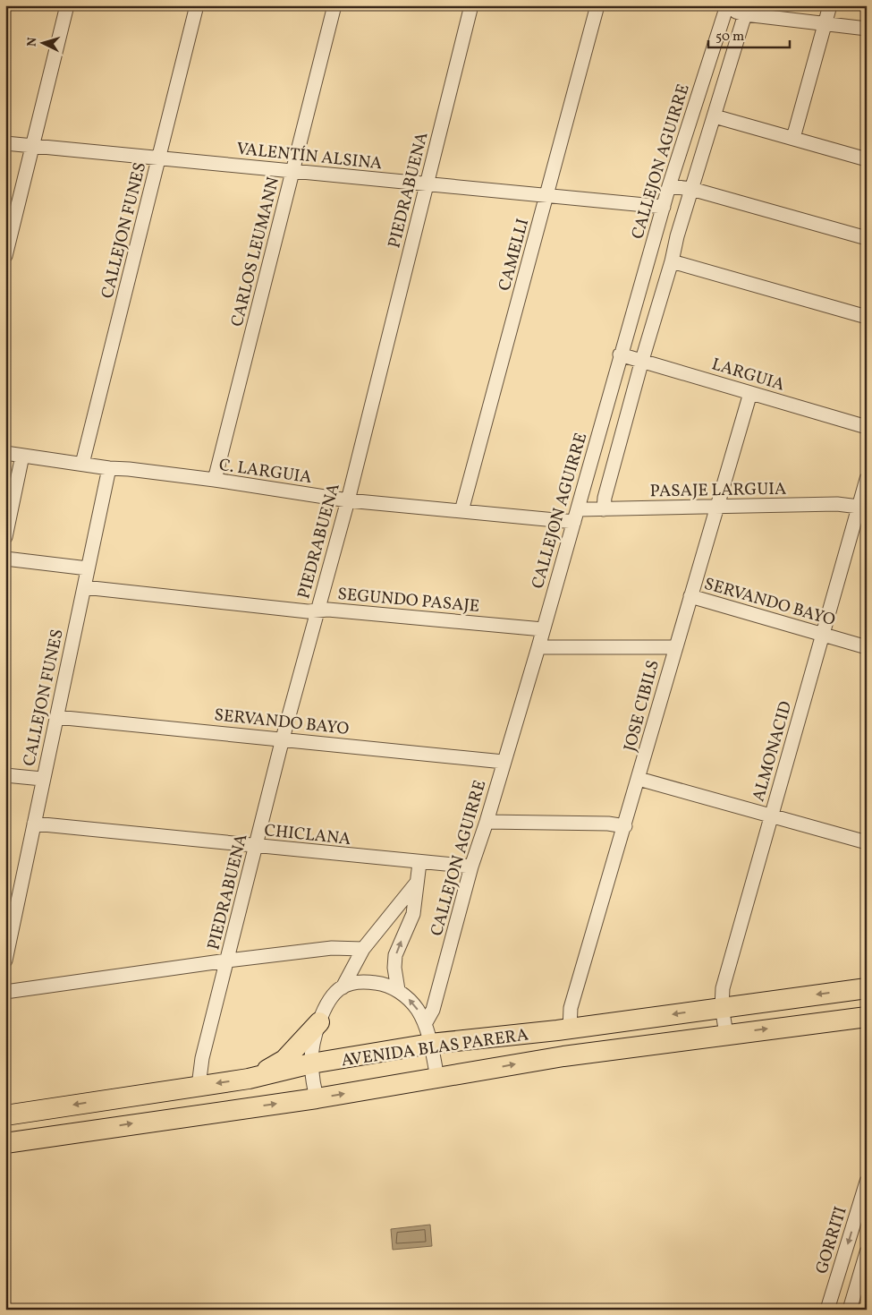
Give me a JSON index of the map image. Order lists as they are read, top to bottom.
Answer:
{
  "streets": {
    "main road": ["AVENIDA BLAS PARERA"],
    "street": [
      "VALENTÍN ALSINA",
      "CALLEJON AGUIRRE",
      "PIEDRABUENA",
      "CALLEJON FUNES",
      "CARLOS LEUMANN",
      "CAMELLI",
      "LARGUIA",
      "C. LARGUIA",
      "PASAJE LARGUIA",
      "SEGUNDO PASAJE",
      "SERVANDO BAYO",
      "JOSE CIBILS",
      "ALMONACID",
      "CHICLANA",
      "GORRITI"
    ]
  },
  "crossings": [
    ["VALENTÍN ALSINA", "CALLEJON AGUIRRE"],
    ["VALENTÍN ALSINA", "PIEDRABUENA"],
    ["VALENTÍN ALSINA", "CALLEJON FUNES"],
    ["VALENTÍN ALSINA", "CARLOS LEUMANN"],
    ["VALENTÍN ALSINA", "CAMELLI"],
    ["CALLEJON AGUIRRE", "LARGUIA"],
    ["CALLEJON AGUIRRE", "C. LARGUIA"],
    ["CALLEJON AGUIRRE", "PASAJE LARGUIA"],
    ["CALLEJON AGUIRRE", "SEGUNDO PASAJE"],
    ["CALLEJON AGUIRRE", "SERVANDO BAYO"],
    ["CALLEJON AGUIRRE", "CHICLANA"],
    ["CALLEJON AGUIRRE", "AVENIDA BLAS PARERA"],
    ["PIEDRABUENA", "C. LARGUIA"],
    ["PIEDRABUENA", "SEGUNDO PASAJE"],
    ["PIEDRABUENA", "SERVANDO BAYO"],
    ["PIEDRABUENA", "CHICLANA"],
    ["PIEDRABUENA", "AVENIDA BLAS PARERA"],
    ["CALLEJON FUNES", "C. LARGUIA"],
    ["CALLEJON FUNES", "SEGUNDO PASAJE"],
    ["CALLEJON FUNES", "SERVANDO BAYO"],
    ["CALLEJON FUNES", "CHICLANA"],
    ["CARLOS LEUMANN", "C. LARGUIA"],
    ["CAMELLI", "C. LARGUIA"],
    ["LARGUIA", "JOSE CIBILS"],
    ["C. LARGUIA", "PASAJE LARGUIA"],
    ["PASAJE LARGUIA", "JOSE CIBILS"],
    ["PASAJE LARGUIA", "ALMONACID"],
    ["SERVANDO BAYO", "JOSE CIBILS"],
    ["SERVANDO BAYO", "ALMONACID"],
    ["JOSE CIBILS", "AVENIDA BLAS PARERA"],
    ["ALMONACID", "AVENIDA BLAS PARERA"]
  ],
  "scale_bar": "50 m",
  "north": "left"
}
